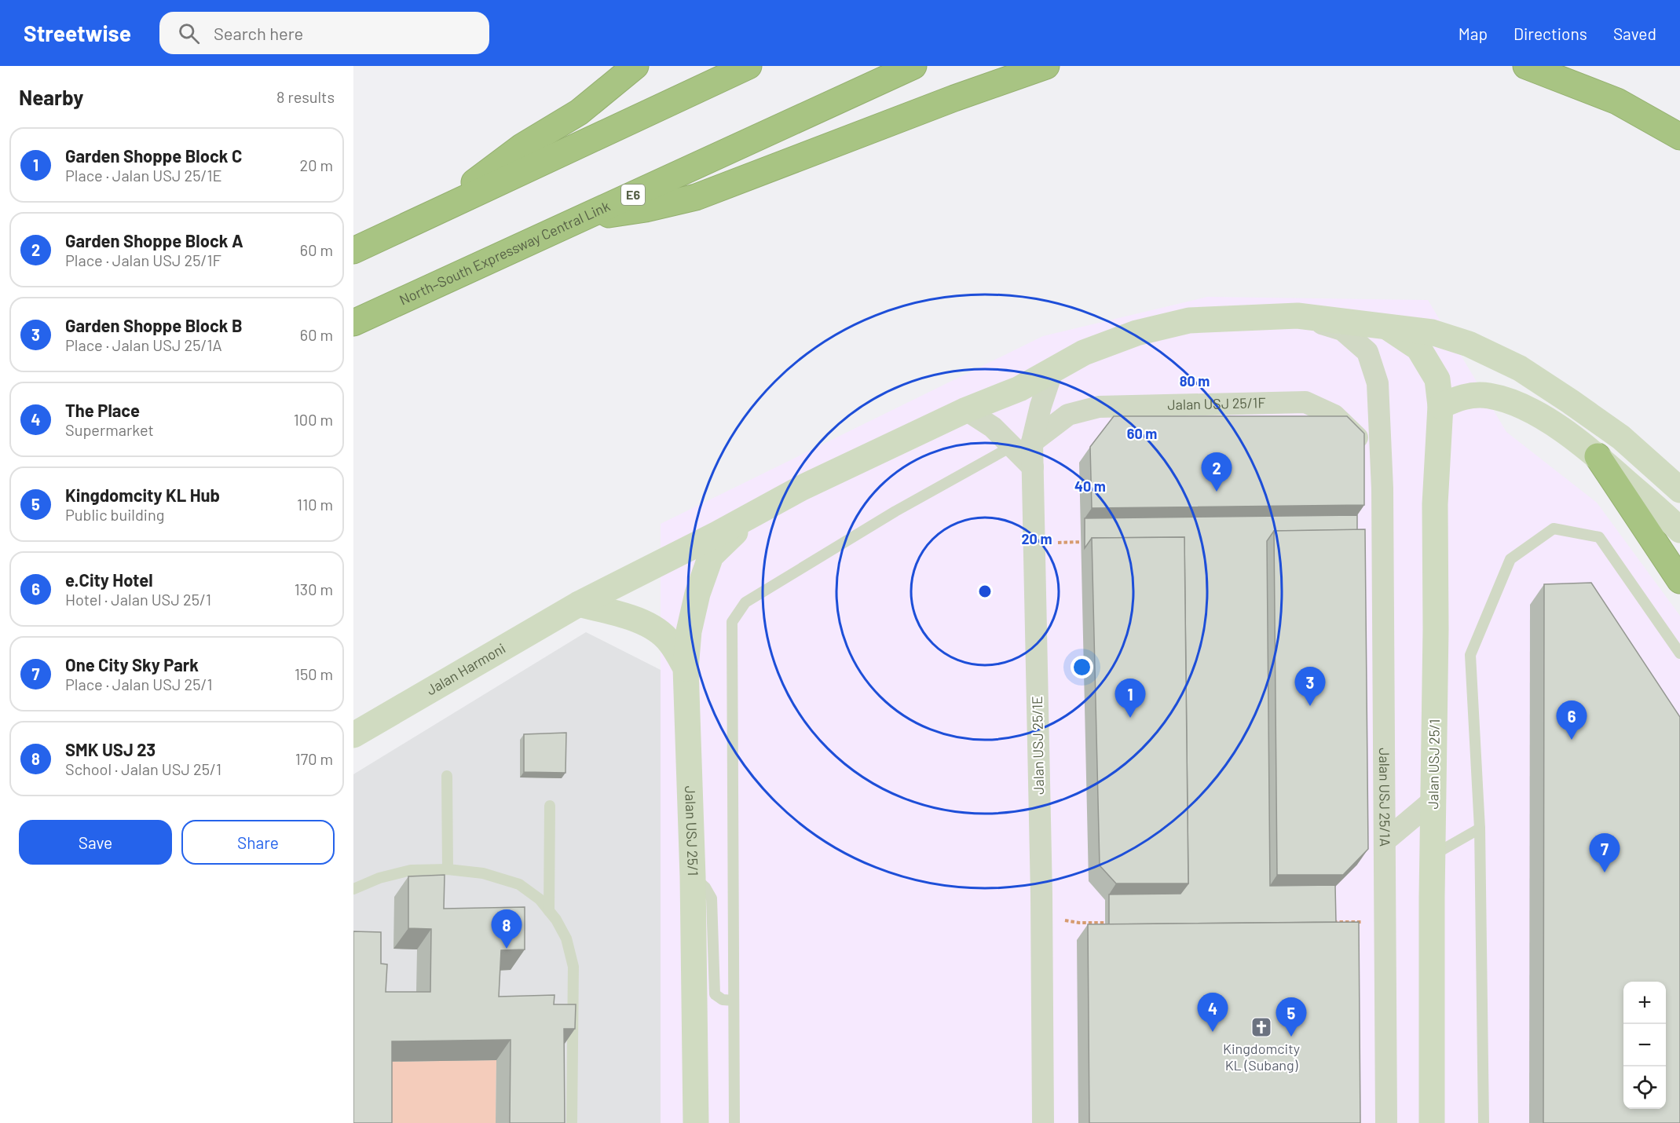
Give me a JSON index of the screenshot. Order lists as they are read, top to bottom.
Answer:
{
  "streets": {
    "highway": ["E6", "North–South Expressway Central Link"],
    "street": [
      "Jalan USJ 25/1F",
      "Jalan Harmoni",
      "Jalan USJ 25/1E",
      "Jalan USJ 25/1",
      "Jalan USJ 25/1A"
    ]
  },
  "crossings": [
    ["Jalan USJ 25/1F", "Jalan USJ 25/1E"],
    ["Jalan USJ 25/1F", "Jalan USJ 25/1A"],
    ["Jalan Harmoni", "Jalan USJ 25/1E"],
    ["Jalan Harmoni", "Jalan USJ 25/1"],
    ["Jalan Harmoni", "Jalan USJ 25/1A"]
  ],
  "places": {
    "church": ["Kingdomcity KL (Subang)"]
  },
  "page": {
    "header": "Streetwise",
    "search": "Search here",
    "nav": ["Map", "Directions", "Saved"],
    "heading": ["Nearby", "8 results"],
    "list": [
      {
        "mark": "1",
        "name": "Garden Shoppe Block C",
        "note": "Place · Jalan USJ 25/1E",
        "value": "20 m"
      },
      {
        "mark": "2",
        "name": "Garden Shoppe Block A",
        "note": "Place · Jalan USJ 25/1F",
        "value": "60 m"
      },
      {
        "mark": "3",
        "name": "Garden Shoppe Block B",
        "note": "Place · Jalan USJ 25/1A",
        "value": "60 m"
      },
      {
        "mark": "4",
        "name": "The Place",
        "note": "Supermarket",
        "value": "100 m"
      },
      {
        "mark": "5",
        "name": "Kingdomcity KL Hub",
        "note": "Public building",
        "value": "110 m"
      },
      {
        "mark": "6",
        "name": "e.City Hotel",
        "note": "Hotel · Jalan USJ 25/1",
        "value": "130 m"
      },
      {
        "mark": "7",
        "name": "One City Sky Park",
        "note": "Place · Jalan USJ 25/1",
        "value": "150 m"
      },
      {
        "mark": "8",
        "name": "SMK USJ 23",
        "note": "School · Jalan USJ 25/1",
        "value": "170 m"
      }
    ],
    "pins": [
      "2",
      "3",
      "1",
      "6",
      "7",
      "8",
      "4",
      "5"
    ],
    "buttons": ["Save", "Share"],
    "map_buttons": ["+", "−"]
  },
  "rings": [
    "80 m",
    "60 m",
    "40 m",
    "20 m"
  ]
}
